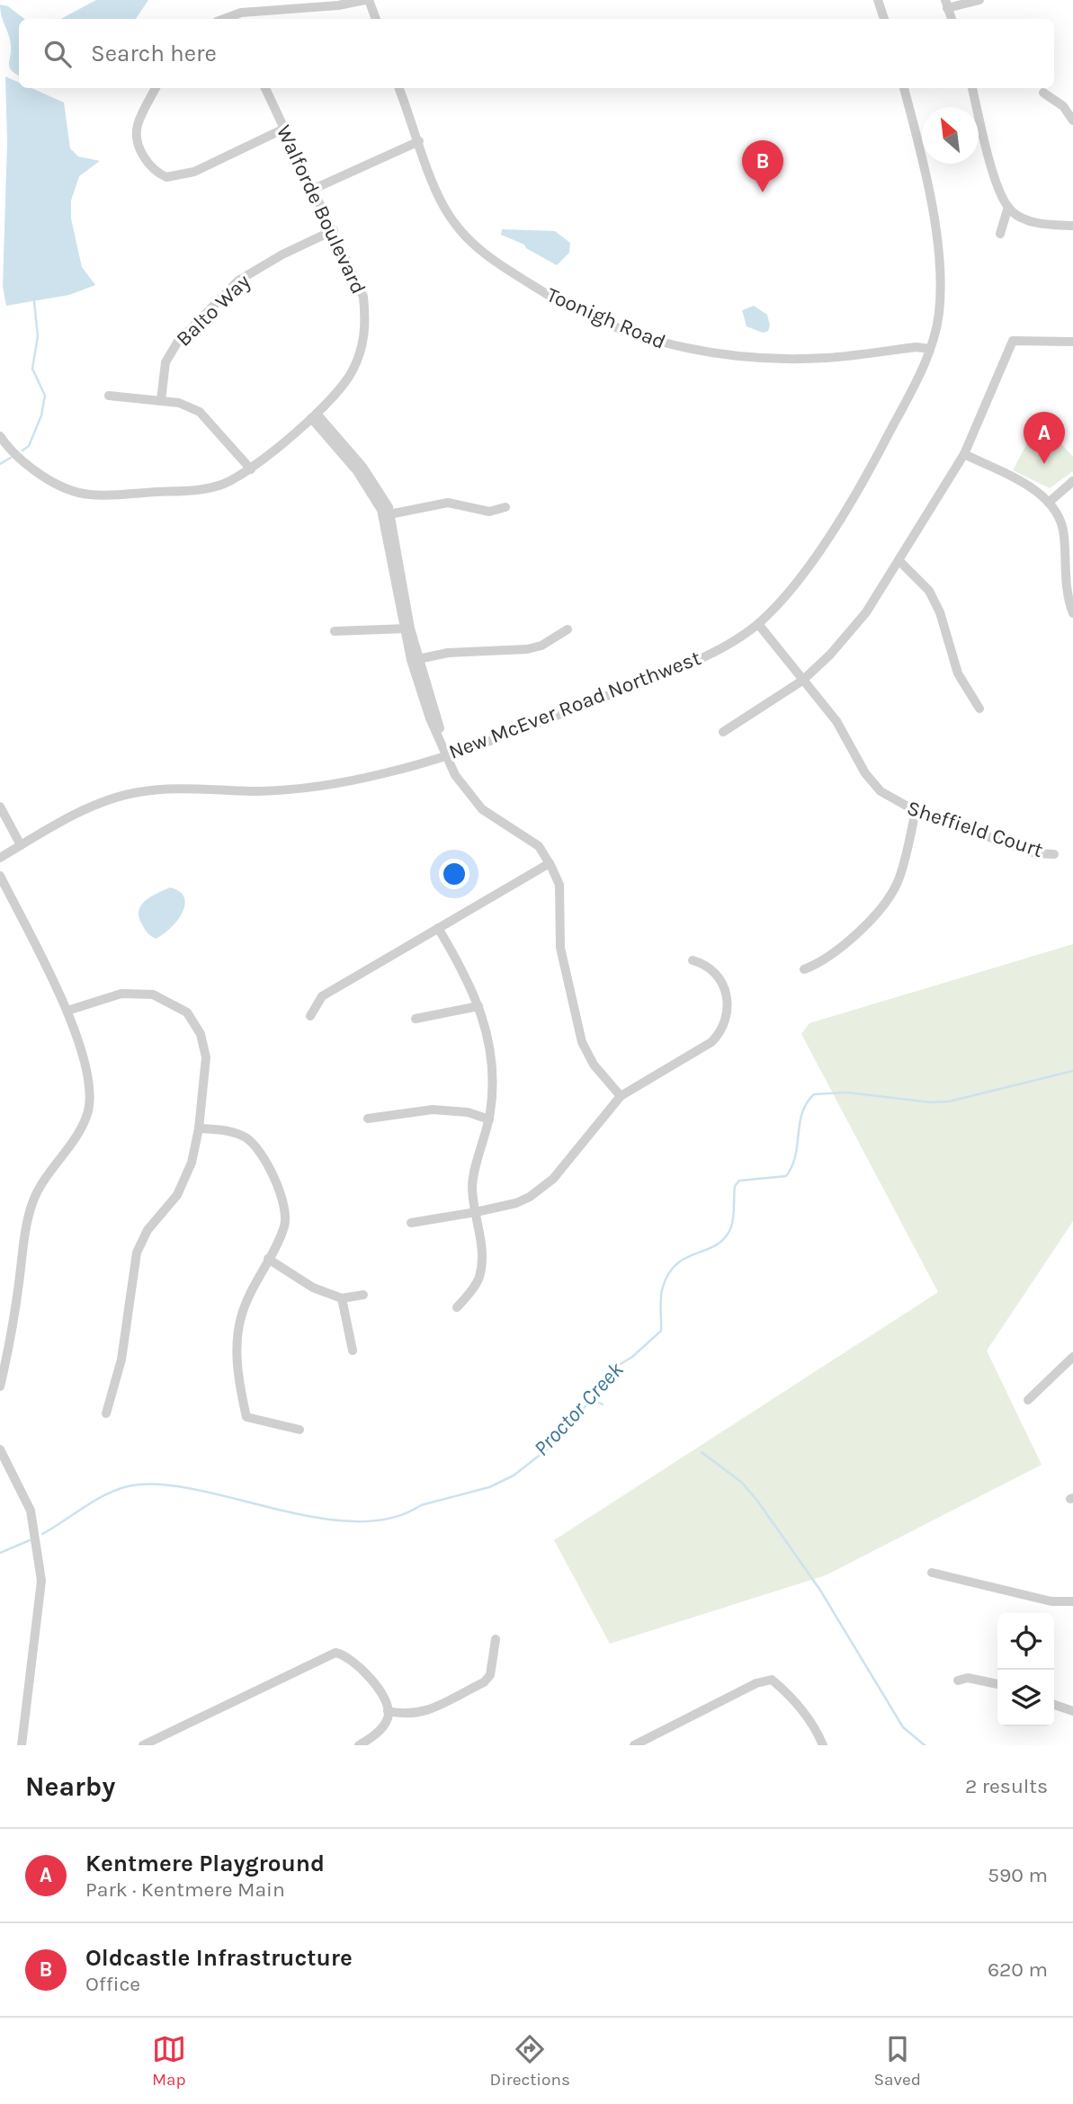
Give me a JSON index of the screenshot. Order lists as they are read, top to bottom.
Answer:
{
  "streets": {
    "street": [
      "Walforde Boulevard",
      "Balto Way",
      "Toonigh Road",
      "New McEver Road Northwest",
      "Sheffield Court"
    ]
  },
  "crossings": [
    ["Walforde Boulevard", "Balto Way"],
    ["Toonigh Road", "New McEver Road Northwest"],
    ["New McEver Road Northwest", "Sheffield Court"]
  ],
  "water": ["Proctor Creek"],
  "north": "top left",
  "page": {
    "search": "Search here",
    "pins": ["B", "A"],
    "heading": ["Nearby", "2 results"],
    "list": [
      {
        "mark": "A",
        "name": "Kentmere Playground",
        "note": "Park · Kentmere Main",
        "value": "590 m"
      },
      {
        "mark": "B",
        "name": "Oldcastle Infrastructure",
        "note": "Office",
        "value": "620 m"
      }
    ],
    "nav": ["Map", "Directions", "Saved"]
  }
}
